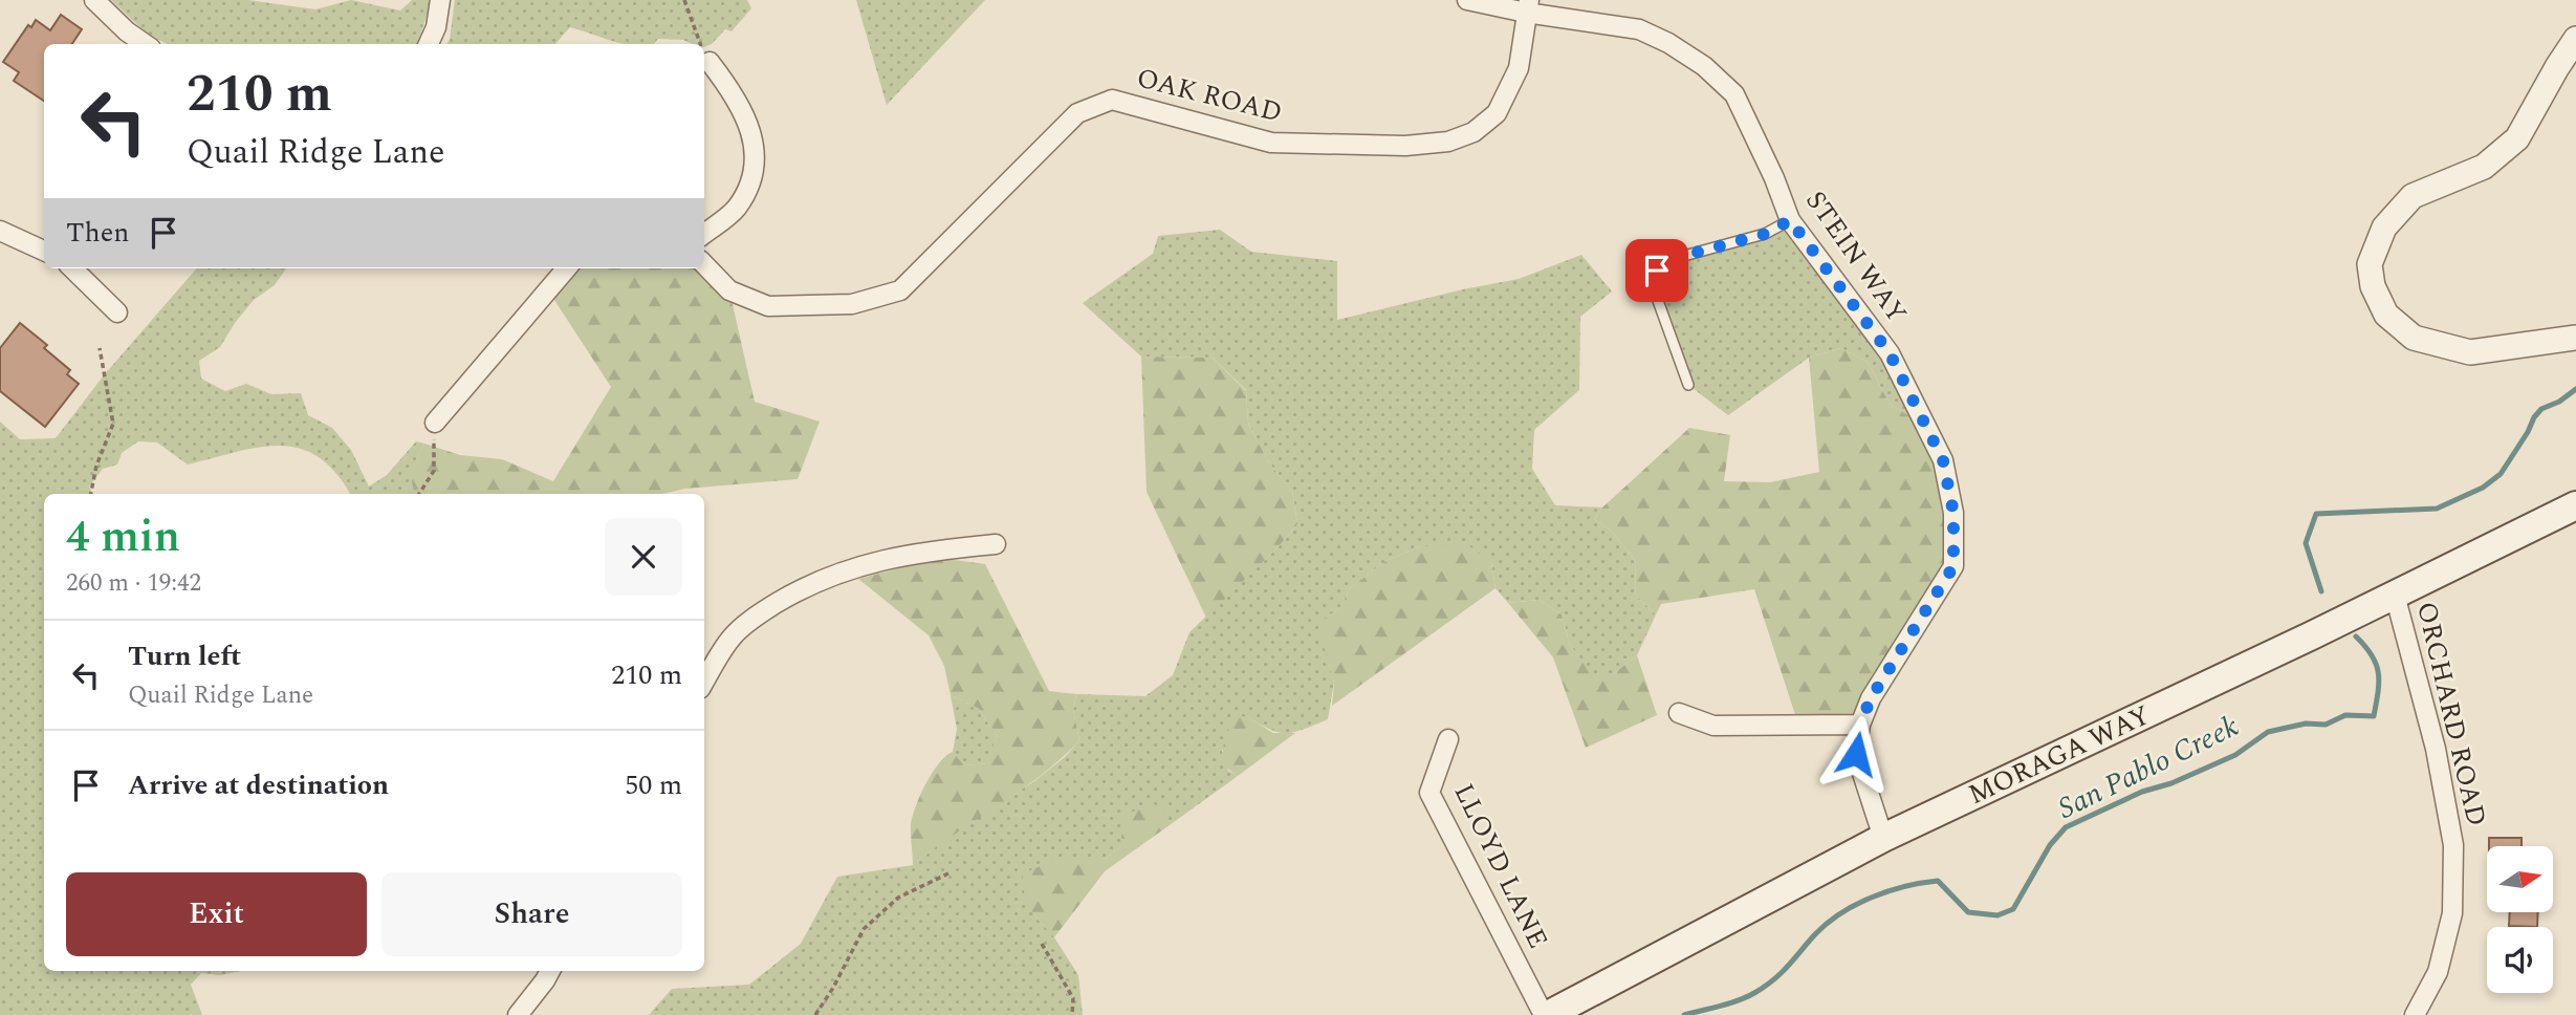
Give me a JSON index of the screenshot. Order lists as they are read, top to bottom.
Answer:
{
  "streets": {
    "main road": ["MORAGA WAY"],
    "street": [
      "OAK ROAD",
      "STEIN WAY",
      "ORCHARD ROAD",
      "LLOYD LANE"
    ]
  },
  "crossings": [
    ["OAK ROAD", "STEIN WAY"],
    ["STEIN WAY", "MORAGA WAY"],
    ["ORCHARD ROAD", "MORAGA WAY"],
    ["MORAGA WAY", "LLOYD LANE"]
  ],
  "water": ["San Pablo Creek"],
  "north": "right",
  "page": {
    "turn": ["210 m", "Quail Ridge Lane"],
    "then": "Then",
    "heading": ["4 min", "260 m · 19:42"],
    "list": [
      {
        "name": "Turn left",
        "note": "Quail Ridge Lane",
        "value": "210 m"
      },
      {
        "name": "Arrive at destination",
        "value": "50 m"
      }
    ],
    "buttons": ["Exit", "Share"]
  }
}
